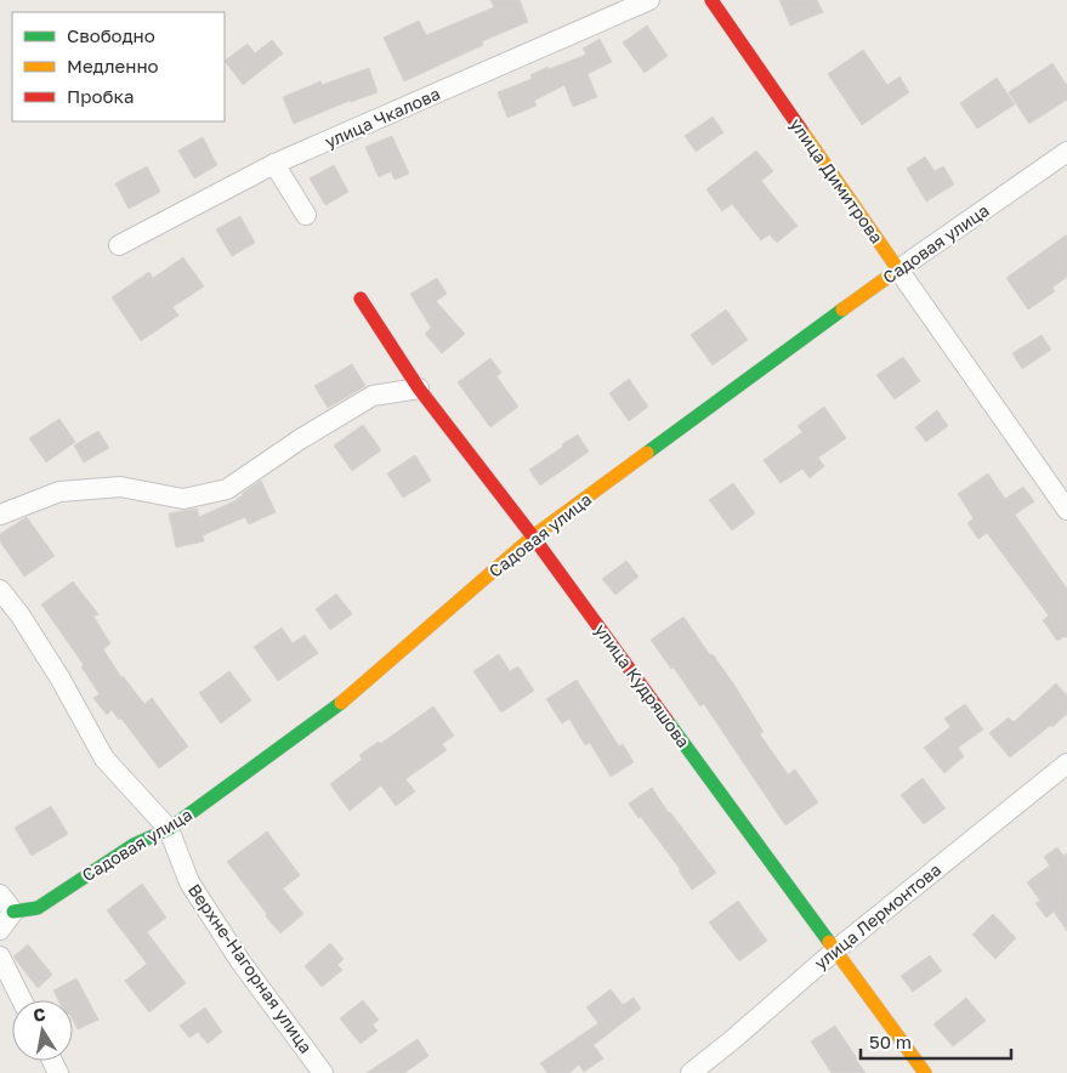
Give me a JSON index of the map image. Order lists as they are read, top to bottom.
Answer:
{
  "streets": {
    "street": [
      "улица Чкалова",
      "улица Димитрова",
      "Садовая улица",
      "улица Кудряшова",
      "улица Лермонтова",
      "Верхне-Нагорная улица"
    ]
  },
  "crossings": [
    ["улица Димитрова", "Садовая улица"],
    ["Садовая улица", "улица Кудряшова"],
    ["Садовая улица", "Верхне-Нагорная улица"],
    ["улица Кудряшова", "улица Лермонтова"]
  ],
  "legend": ["Свободно", "Медленно", "Пробка"],
  "scale_bar": "50 m",
  "north": "top"
}
